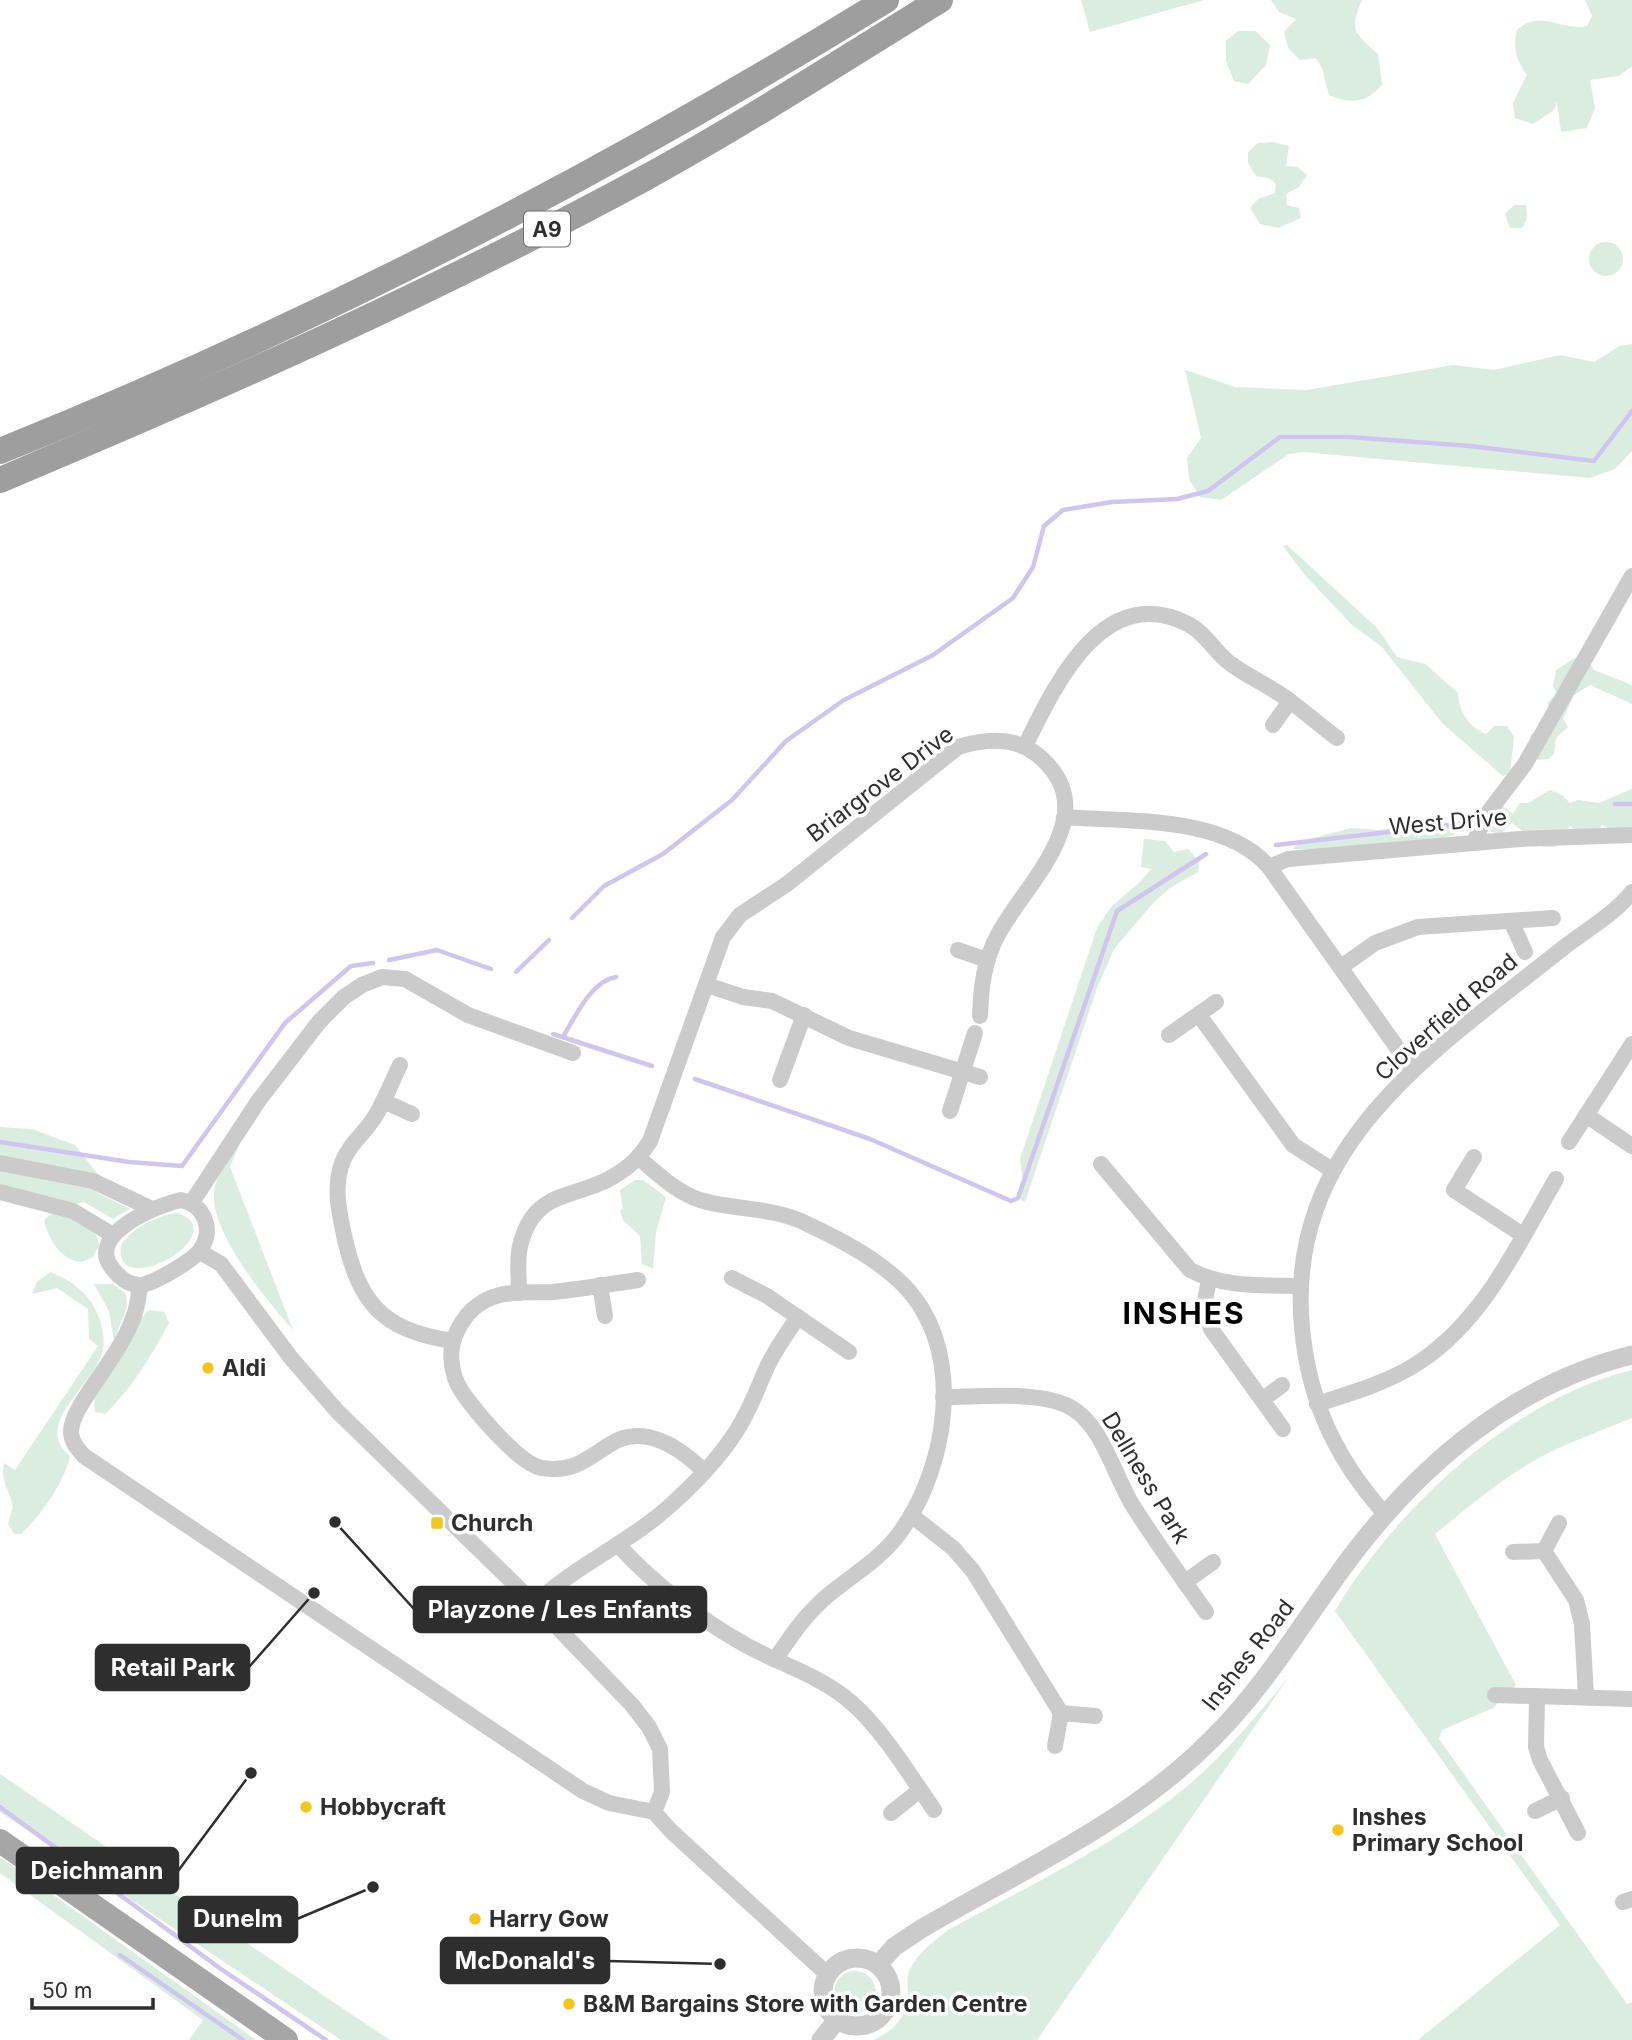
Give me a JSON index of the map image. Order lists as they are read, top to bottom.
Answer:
{
  "streets": {
    "highway": ["A9"],
    "street": [
      "Briargrove Drive",
      "West Drive",
      "Cloverfield Road",
      "Dellness Park",
      "Inshes Road"
    ]
  },
  "crossings": [
    ["Cloverfield Road", "Inshes Road"]
  ],
  "districts": ["INSHES"],
  "places": {
    "other": [
      "Aldi",
      "Playzone / Les Enfants",
      "Retail Park",
      "Deichmann",
      "Hobbycraft",
      "Inshes Primary School",
      "Dunelm",
      "Harry Gow",
      "McDonald's",
      "B&M Bargains Store with Garden Centre"
    ],
    "transit": ["Church"]
  },
  "scale_bar": "50 m"
}
